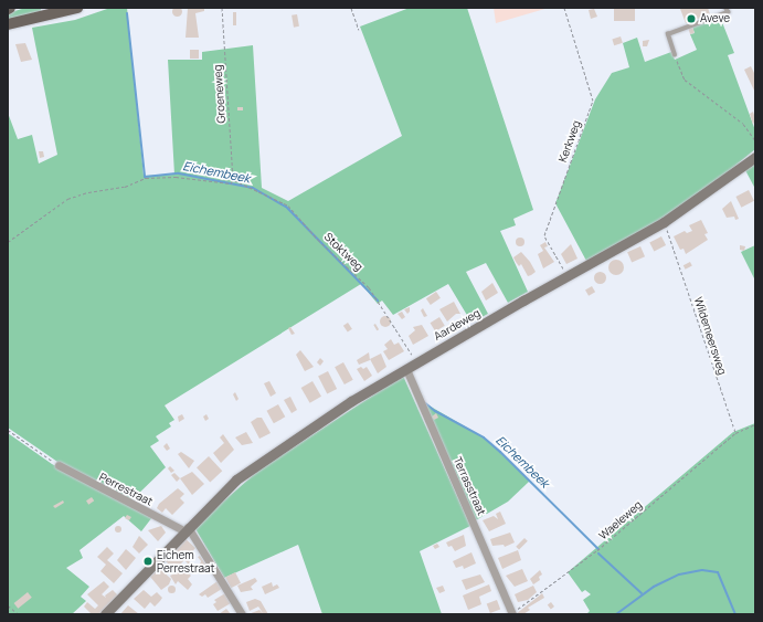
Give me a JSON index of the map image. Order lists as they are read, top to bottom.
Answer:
{
  "streets": {
    "street": ["Aardeweg", "Terrasstraat", "Perrestraat"],
    "path": [
      "Groeneweg",
      "Kerkweg",
      "Stoktweg",
      "Wildemeersweg",
      "Waeleweg"
    ]
  },
  "crossings": [
    ["Groeneweg", "Stoktweg"],
    ["Kerkweg", "Aardeweg"],
    ["Stoktweg", "Aardeweg"],
    ["Aardeweg", "Wildemeersweg"],
    ["Aardeweg", "Terrasstraat"],
    ["Aardeweg", "Perrestraat"],
    ["Wildemeersweg", "Waeleweg"],
    ["Terrasstraat", "Waeleweg"]
  ],
  "water": ["Eichembeek"],
  "places": ["Aveve", "Eichem Perrestraat"]
}
